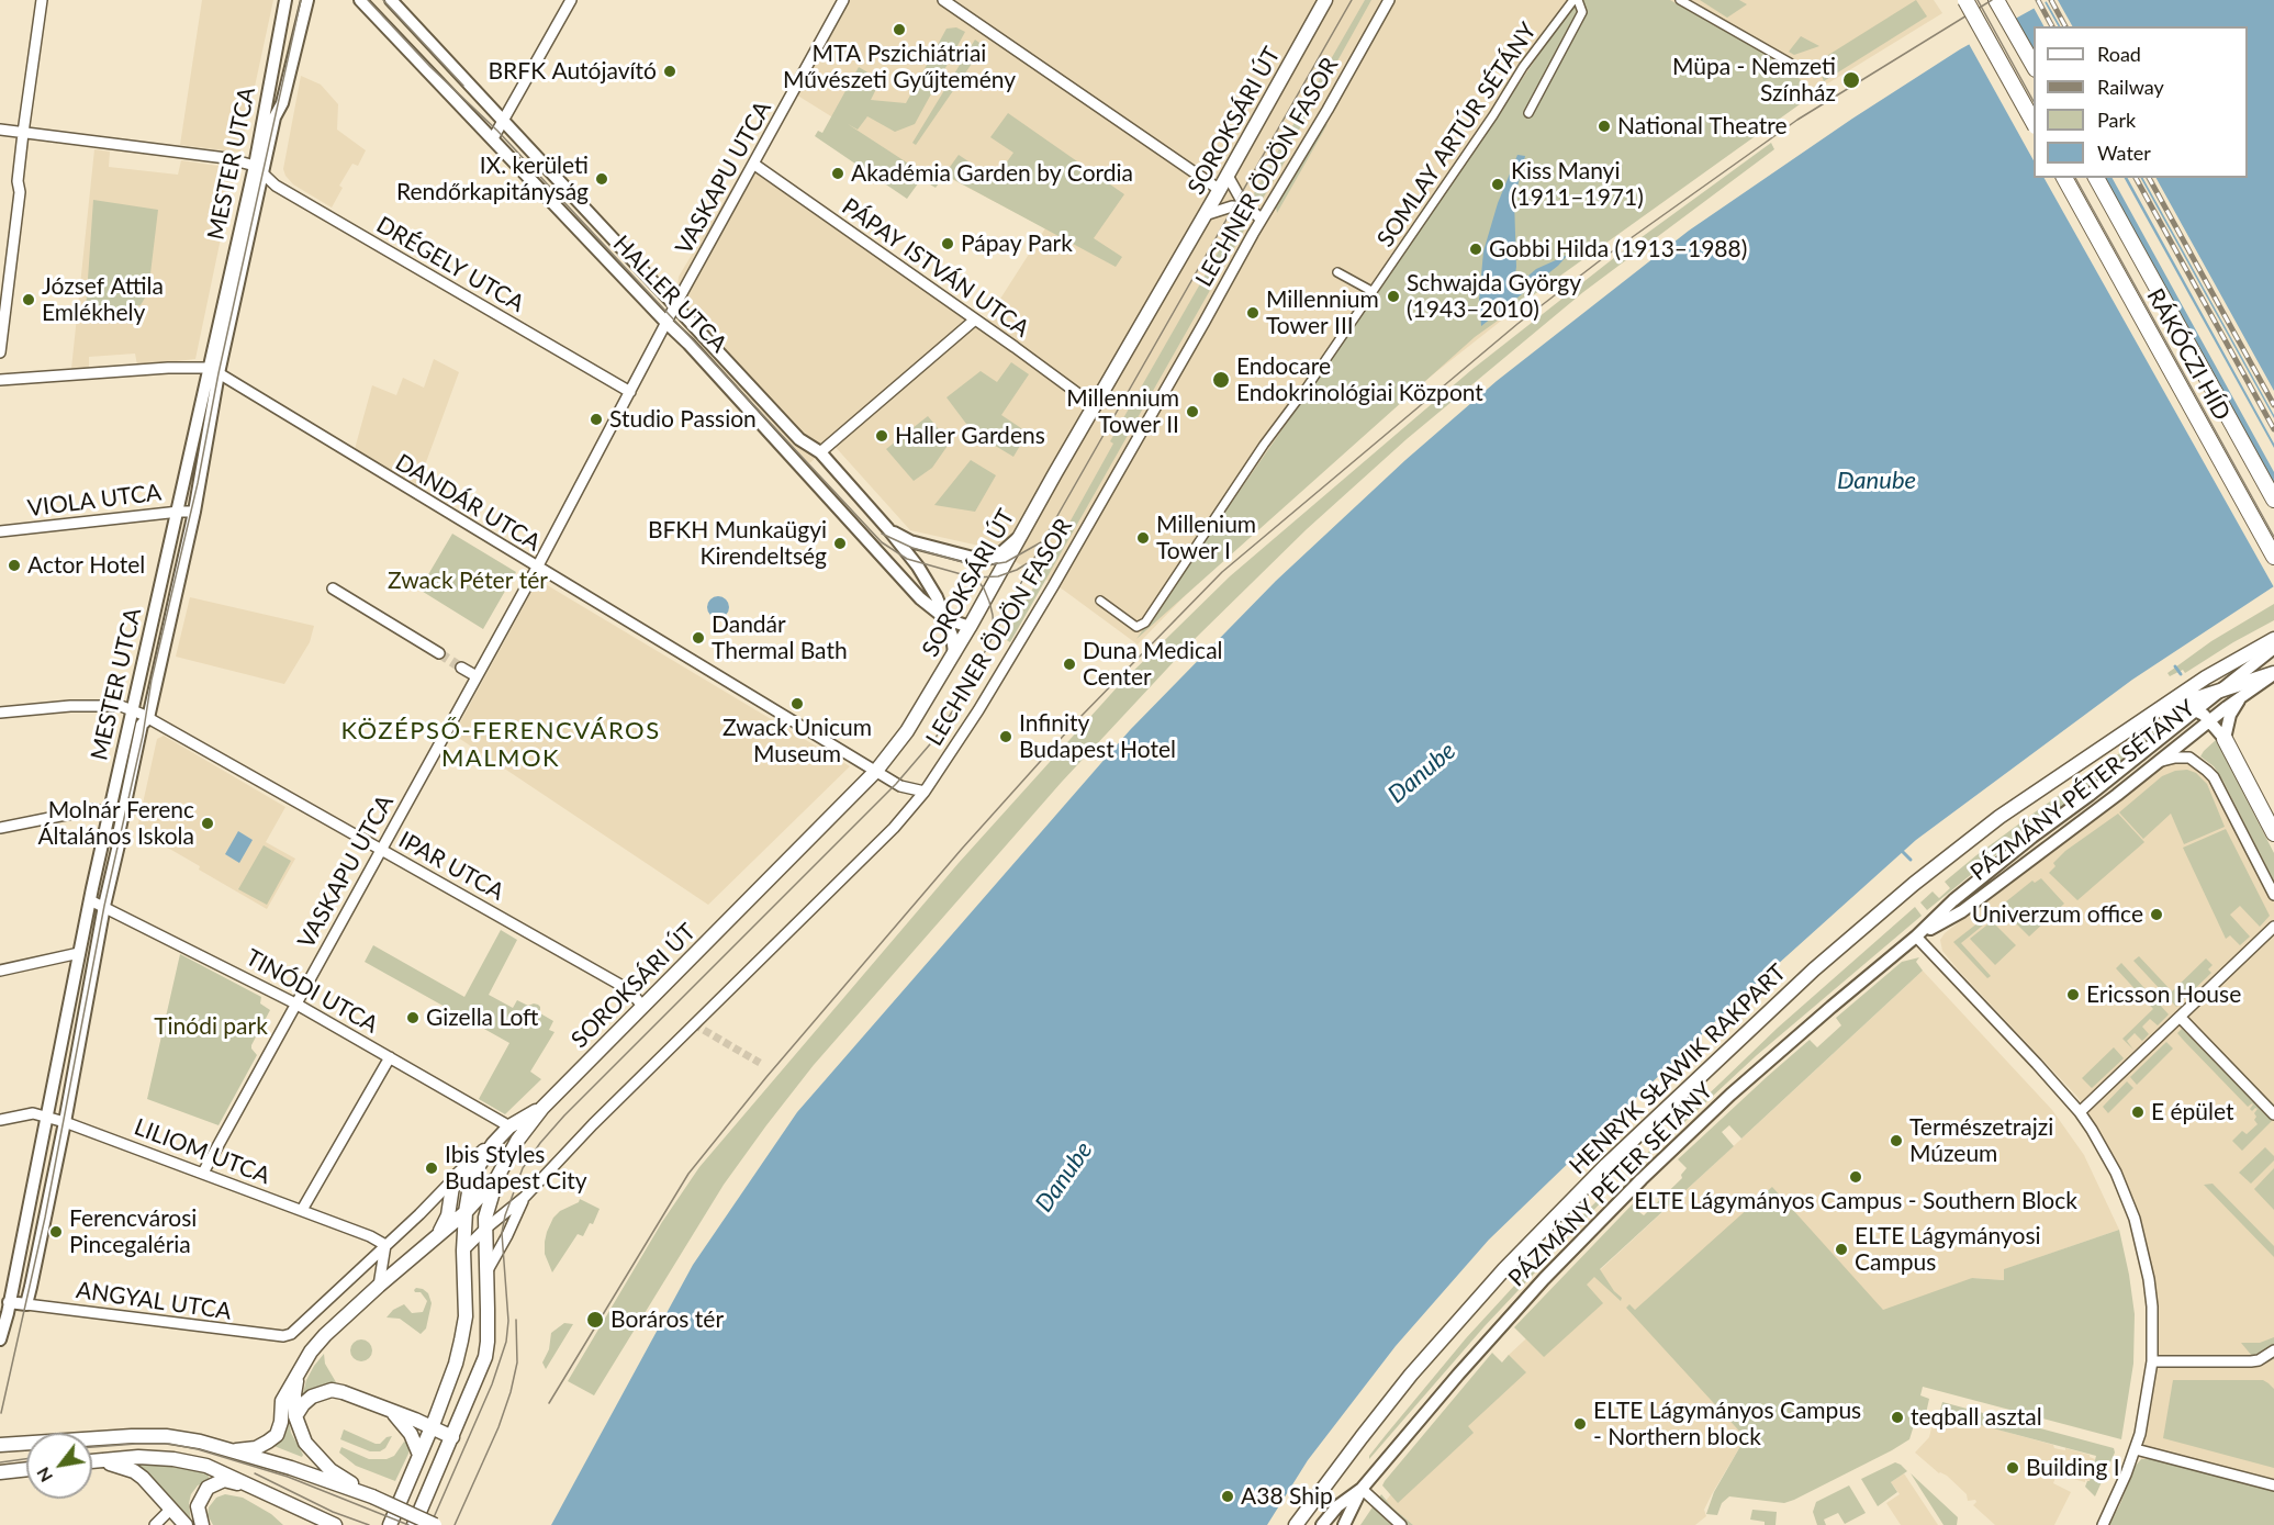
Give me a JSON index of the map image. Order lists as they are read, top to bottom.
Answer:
{
  "streets": {
    "main road": [
      "SOROKSÁRI ÚT",
      "RÁKÓCZI HÍD",
      "PÁZMÁNY PÉTER SÉTÁNY",
      "HENRYK SŁAWIK RAKPART"
    ],
    "street": [
      "SOMLAY ARTÚR SÉTÁNY",
      "MESTER UTCA",
      "LECHNER ÖDÖN FASOR",
      "VASKAPU UTCA",
      "DRÉGELY UTCA",
      "PÁPAY ISTVÁN UTCA",
      "HALLER UTCA",
      "VIOLA UTCA",
      "DANDÁR UTCA",
      "IPAR UTCA",
      "TINÓDI UTCA",
      "LILIOM UTCA",
      "ANGYAL UTCA"
    ]
  },
  "crossings": [
    ["SOROKSÁRI ÚT", "PÁPAY ISTVÁN UTCA"],
    ["SOROKSÁRI ÚT", "HALLER UTCA"],
    ["SOROKSÁRI ÚT", "DANDÁR UTCA"],
    ["SOROKSÁRI ÚT", "IPAR UTCA"],
    ["SOROKSÁRI ÚT", "TINÓDI UTCA"],
    ["MESTER UTCA", "DRÉGELY UTCA"],
    ["MESTER UTCA", "VIOLA UTCA"],
    ["MESTER UTCA", "DANDÁR UTCA"],
    ["MESTER UTCA", "IPAR UTCA"],
    ["MESTER UTCA", "TINÓDI UTCA"],
    ["MESTER UTCA", "LILIOM UTCA"],
    ["MESTER UTCA", "ANGYAL UTCA"],
    ["LECHNER ÖDÖN FASOR", "DANDÁR UTCA"],
    ["VASKAPU UTCA", "DRÉGELY UTCA"],
    ["VASKAPU UTCA", "PÁPAY ISTVÁN UTCA"],
    ["VASKAPU UTCA", "HALLER UTCA"],
    ["VASKAPU UTCA", "DANDÁR UTCA"],
    ["VASKAPU UTCA", "IPAR UTCA"],
    ["VASKAPU UTCA", "TINÓDI UTCA"],
    ["VASKAPU UTCA", "LILIOM UTCA"],
    ["PÁZMÁNY PÉTER SÉTÁNY", "HENRYK SŁAWIK RAKPART"],
    ["LILIOM UTCA", "ANGYAL UTCA"]
  ],
  "districts": ["KÖZÉPSŐ-FERENCVÁROS MALMOK"],
  "water": ["Danube"],
  "parks": ["Zwack Péter tér", "Tinódi park"],
  "places": [
    "MTA Pszichiátriai Művészeti Gyűjtemény",
    "BRFK Autójavító",
    "Müpa - Nemzeti Színház",
    "National Theatre",
    "Akadémia Garden by Cordia",
    "IX. kerületi Rendőrkapitányság",
    "Kiss Manyi (1911–1971)",
    "Pápay Park",
    "Gobbi Hilda (1913–1988)",
    "Schwajda György (1943–2010)",
    "József Attila Emlékhely",
    "Millennium Tower III",
    "Endocare Endokrinológiai Központ",
    "Millennium Tower II",
    "Studio Passion",
    "Haller Gardens",
    "Millenium Tower I",
    "BFKH Munkaügyi Kirendeltség",
    "Actor Hotel",
    "Dandár Thermal Bath",
    "Duna Medical Center",
    "Zwack Unicum Museum",
    "Infinity Budapest Hotel",
    "Molnár Ferenc Általános Iskola",
    "Univerzum office",
    "Ericsson House",
    "Gizella Loft",
    "E épület",
    "Természetrajzi Múzeum",
    "Ibis Styles Budapest City",
    "ELTE Lágymányos Campus - Southern Block",
    "Ferencvárosi Pincegaléria",
    "ELTE Lágymányosi Campus",
    "Boráros tér",
    "teqball asztal",
    "ELTE Lágymányos Campus - Northern block",
    "Building I",
    "A38 Ship"
  ],
  "legend": [
    "Road",
    "Railway",
    "Park",
    "Water"
  ],
  "north": "bottom left"
}
